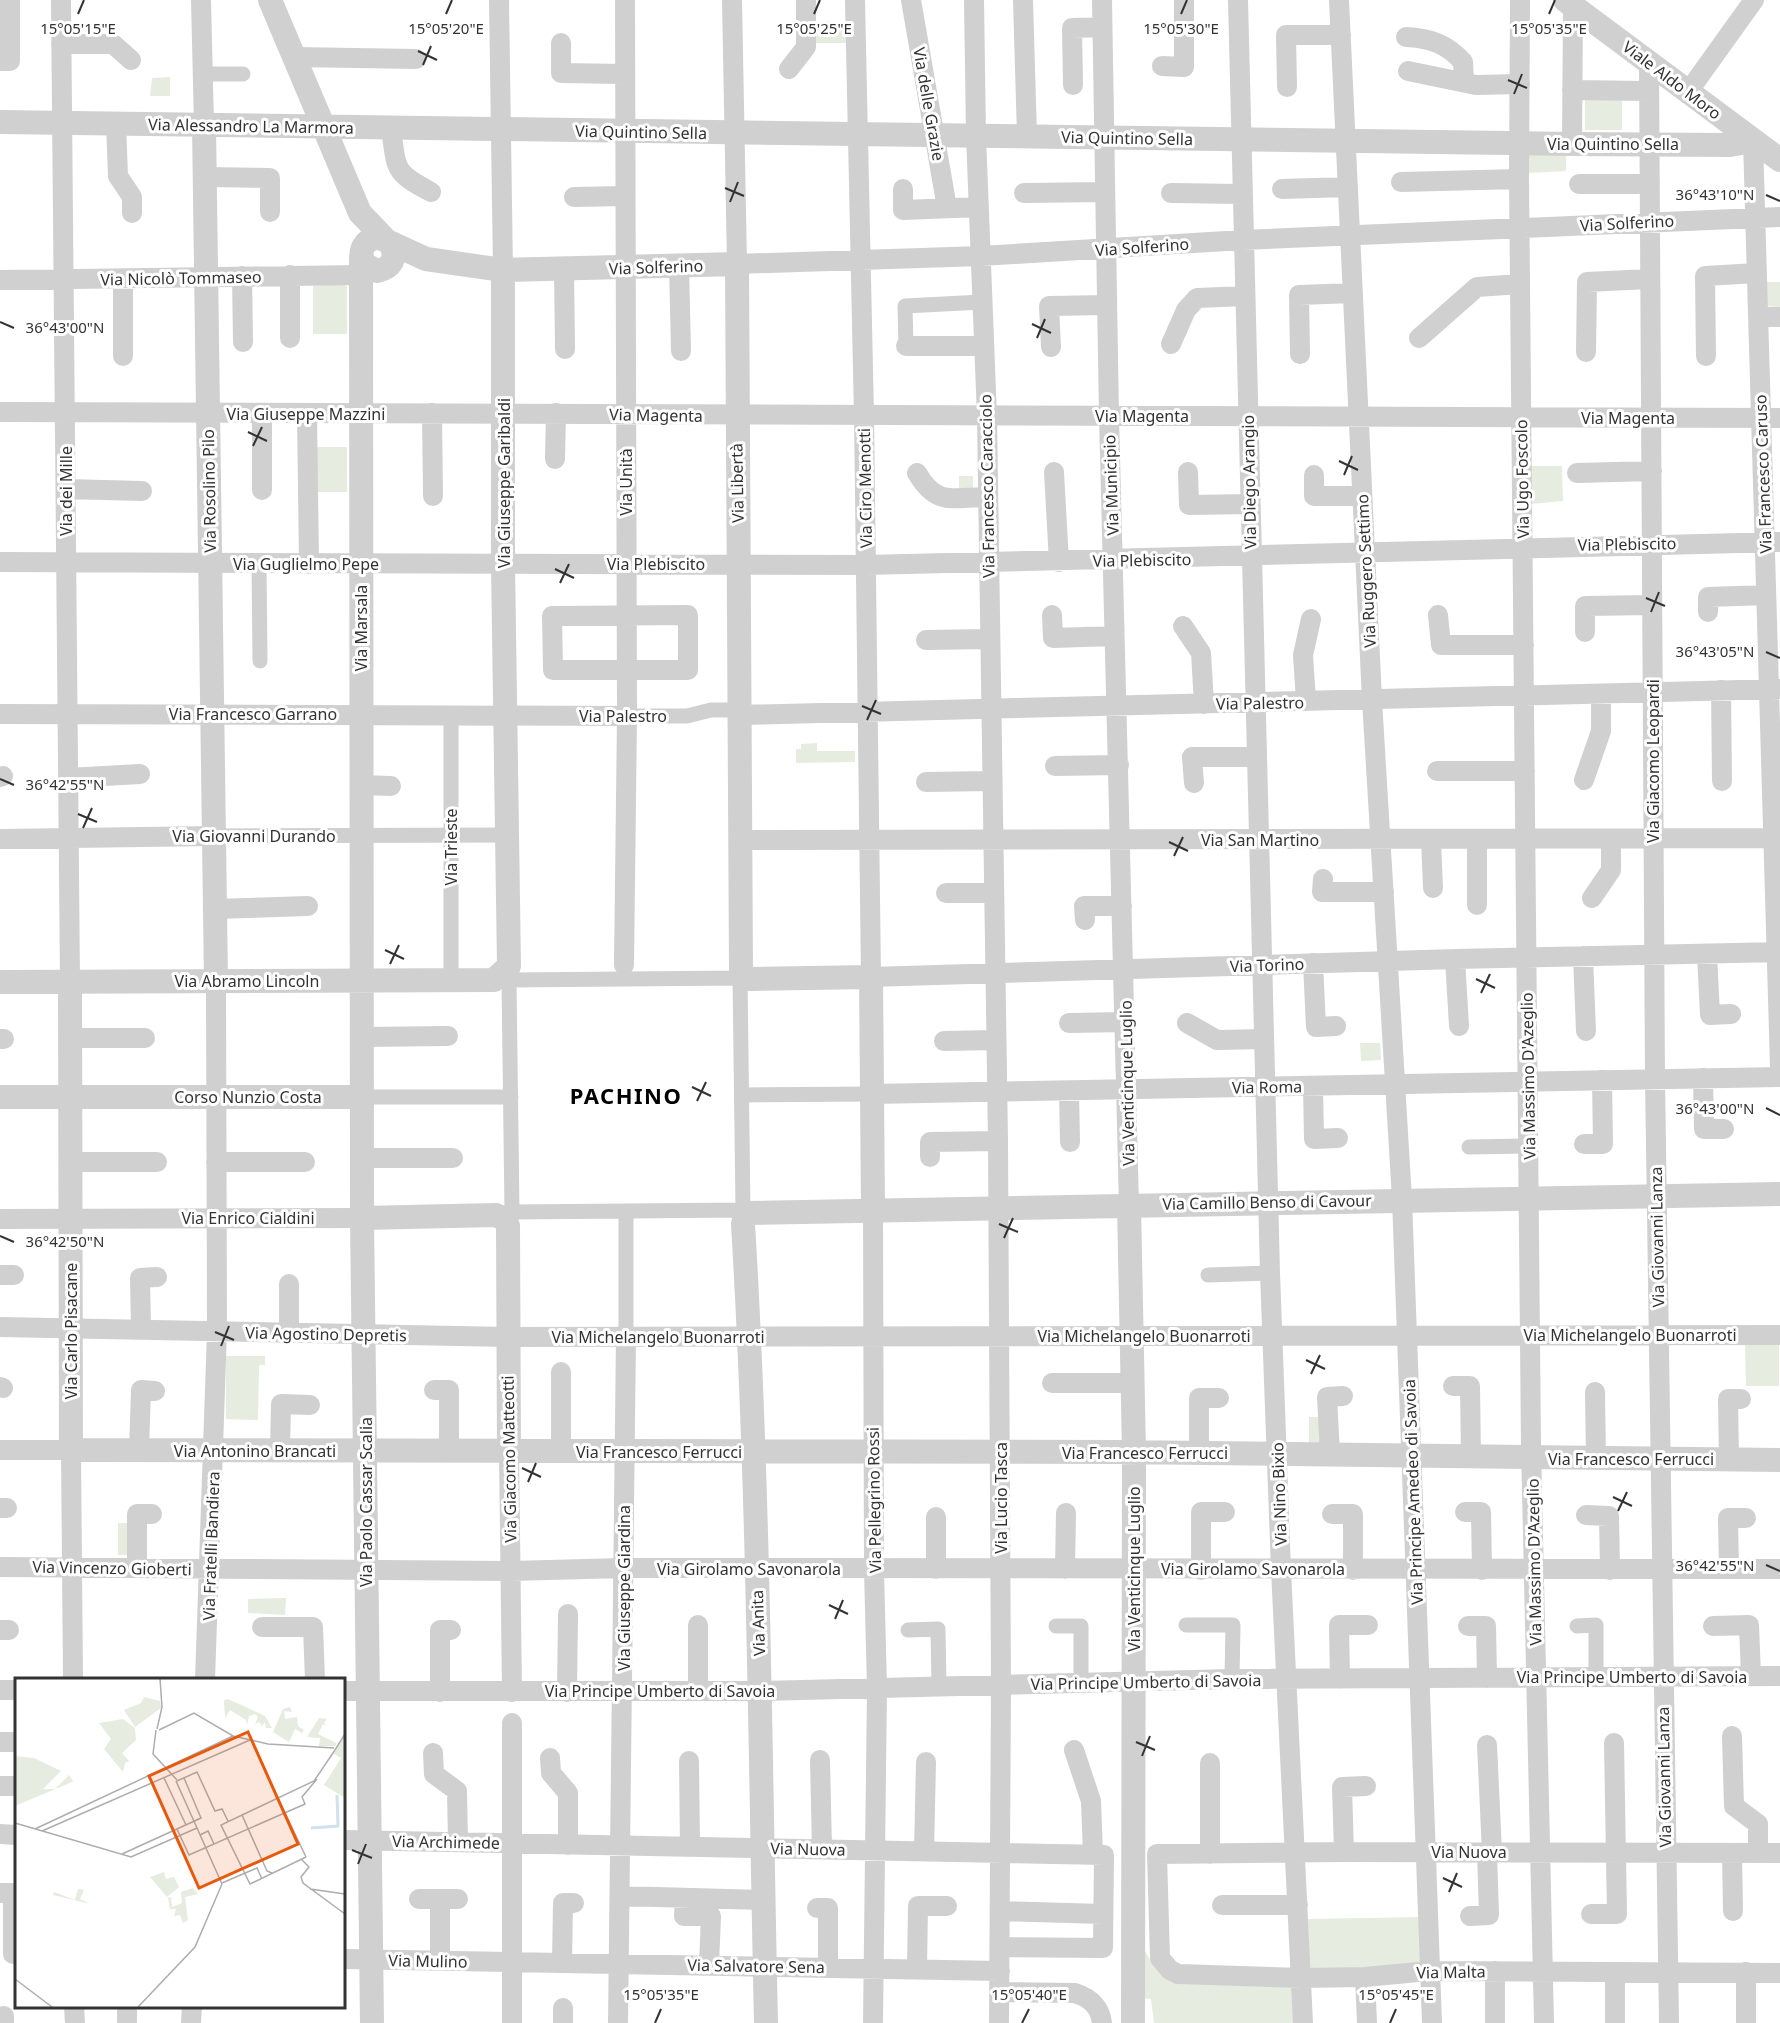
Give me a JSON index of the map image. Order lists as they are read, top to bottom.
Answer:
{
  "streets": {
    "street": [
      "Viale Aldo Moro",
      "Via delle Grazie",
      "Via Alessandro La Marmora",
      "Via Quintino Sella",
      "Via Solferino",
      "Via Nicolò Tommaseo",
      "Via Giuseppe Mazzini",
      "Via Magenta",
      "Via Francesco Caruso",
      "Via Ugo Foscolo",
      "Via Unità",
      "Via Diego Arangio",
      "Via Giuseppe Garibaldi",
      "Via Libertà",
      "Via Municipio",
      "Via Francesco Caracciolo",
      "Via Ciro Menotti",
      "Via dei Mille",
      "Via Rosolino Pilo",
      "Via Plebiscito",
      "Via Guglielmo Pepe",
      "Via Ruggero Settimo",
      "Via Marsala",
      "Via Palestro",
      "Via Francesco Garrano",
      "Via Giacomo Leopardi",
      "Via Giovanni Durando",
      "Via San Martino",
      "Via Trieste",
      "Via Torino",
      "Via Abramo Lincoln",
      "Via Massimo D'Azeglio",
      "Via Venticinque Luglio",
      "Via Roma",
      "Corso Nunzio Costa",
      "Via Camillo Benso di Cavour",
      "Via Enrico Cialdini",
      "Via Giovanni Lanza",
      "Via Carlo Pisacane",
      "Via Agostino Depretis",
      "Via Michelangelo Buonarroti",
      "Via Antonino Brancati",
      "Via Francesco Ferrucci",
      "Via Giacomo Matteotti",
      "Via Principe Amedeo di Savoia",
      "Via Nino Bixio",
      "Via Lucio Tasca",
      "Via Pellegrino Rossi",
      "Via Paolo Cassar Scalia",
      "Via Fratelli Bandiera",
      "Via Vincenzo Gioberti",
      "Via Girolamo Savonarola",
      "Via Giuseppe Giardina",
      "Via Anita",
      "Via Principe Umberto di Savoia",
      "Via Archimede",
      "Via Nuova",
      "Via Mulino",
      "Via Salvatore Sena",
      "Via Malta"
    ]
  },
  "crossings": [
    ["Viale Aldo Moro", "Via Quintino Sella"],
    ["Viale Aldo Moro", "Via Francesco Caruso"],
    ["Viale Aldo Moro", "Via Giacomo Leopardi"],
    ["Via delle Grazie", "Via Quintino Sella"],
    ["Via Alessandro La Marmora", "Via Quintino Sella"],
    ["Via Alessandro La Marmora", "Via Giuseppe Garibaldi"],
    ["Via Alessandro La Marmora", "Via dei Mille"],
    ["Via Alessandro La Marmora", "Via Rosolino Pilo"],
    ["Via Quintino Sella", "Via Francesco Caruso"],
    ["Via Quintino Sella", "Via Ugo Foscolo"],
    ["Via Quintino Sella", "Via Unità"],
    ["Via Quintino Sella", "Via Diego Arangio"],
    ["Via Quintino Sella", "Via Giuseppe Garibaldi"],
    ["Via Quintino Sella", "Via Libertà"],
    ["Via Quintino Sella", "Via Municipio"],
    ["Via Quintino Sella", "Via Francesco Caracciolo"],
    ["Via Quintino Sella", "Via Ciro Menotti"],
    ["Via Quintino Sella", "Via Ruggero Settimo"],
    ["Via Quintino Sella", "Via Giacomo Leopardi"],
    ["Via Solferino", "Via Francesco Caruso"],
    ["Via Solferino", "Via Ugo Foscolo"],
    ["Via Solferino", "Via Unità"],
    ["Via Solferino", "Via Diego Arangio"],
    ["Via Solferino", "Via Giuseppe Garibaldi"],
    ["Via Solferino", "Via Libertà"],
    ["Via Solferino", "Via Municipio"],
    ["Via Solferino", "Via Francesco Caracciolo"],
    ["Via Solferino", "Via Ciro Menotti"],
    ["Via Solferino", "Via Ruggero Settimo"],
    ["Via Solferino", "Via Giacomo Leopardi"],
    ["Via Nicolò Tommaseo", "Via dei Mille"],
    ["Via Nicolò Tommaseo", "Via Rosolino Pilo"],
    ["Via Nicolò Tommaseo", "Via Marsala"],
    ["Via Giuseppe Mazzini", "Via Magenta"],
    ["Via Giuseppe Mazzini", "Via Giuseppe Garibaldi"],
    ["Via Giuseppe Mazzini", "Via dei Mille"],
    ["Via Giuseppe Mazzini", "Via Rosolino Pilo"],
    ["Via Giuseppe Mazzini", "Via Marsala"],
    ["Via Magenta", "Via Francesco Caruso"],
    ["Via Magenta", "Via Ugo Foscolo"],
    ["Via Magenta", "Via Unità"],
    ["Via Magenta", "Via Diego Arangio"],
    ["Via Magenta", "Via Giuseppe Garibaldi"],
    ["Via Magenta", "Via Libertà"],
    ["Via Magenta", "Via Municipio"],
    ["Via Magenta", "Via Francesco Caracciolo"],
    ["Via Magenta", "Via Ciro Menotti"],
    ["Via Magenta", "Via Ruggero Settimo"],
    ["Via Magenta", "Via Giacomo Leopardi"],
    ["Via Francesco Caruso", "Via Plebiscito"],
    ["Via Francesco Caruso", "Via Palestro"],
    ["Via Francesco Caruso", "Via San Martino"],
    ["Via Francesco Caruso", "Via Torino"],
    ["Via Ugo Foscolo", "Via Plebiscito"],
    ["Via Ugo Foscolo", "Via Palestro"],
    ["Via Ugo Foscolo", "Via San Martino"],
    ["Via Ugo Foscolo", "Via Torino"],
    ["Via Ugo Foscolo", "Via Massimo D'Azeglio"],
    ["Via Unità", "Via Plebiscito"],
    ["Via Unità", "Via Palestro"],
    ["Via Diego Arangio", "Via Plebiscito"],
    ["Via Diego Arangio", "Via Palestro"],
    ["Via Diego Arangio", "Via San Martino"],
    ["Via Diego Arangio", "Via Torino"],
    ["Via Diego Arangio", "Via Nino Bixio"],
    ["Via Giuseppe Garibaldi", "Via Plebiscito"],
    ["Via Giuseppe Garibaldi", "Via Guglielmo Pepe"],
    ["Via Giuseppe Garibaldi", "Via Palestro"],
    ["Via Giuseppe Garibaldi", "Via Francesco Garrano"],
    ["Via Giuseppe Garibaldi", "Via Giovanni Durando"],
    ["Via Giuseppe Garibaldi", "Via Abramo Lincoln"],
    ["Via Libertà", "Via Plebiscito"],
    ["Via Libertà", "Via Palestro"],
    ["Via Libertà", "Via San Martino"],
    ["Via Libertà", "Via Torino"],
    ["Via Municipio", "Via Plebiscito"],
    ["Via Municipio", "Via Palestro"],
    ["Via Municipio", "Via San Martino"],
    ["Via Municipio", "Via Torino"],
    ["Via Municipio", "Via Venticinque Luglio"],
    ["Via Francesco Caracciolo", "Via Plebiscito"],
    ["Via Francesco Caracciolo", "Via Palestro"],
    ["Via Francesco Caracciolo", "Via San Martino"],
    ["Via Francesco Caracciolo", "Via Torino"],
    ["Via Francesco Caracciolo", "Via Lucio Tasca"],
    ["Via Ciro Menotti", "Via Plebiscito"],
    ["Via Ciro Menotti", "Via Palestro"],
    ["Via Ciro Menotti", "Via San Martino"],
    ["Via Ciro Menotti", "Via Torino"],
    ["Via Ciro Menotti", "Via Pellegrino Rossi"],
    ["Via dei Mille", "Via Guglielmo Pepe"],
    ["Via dei Mille", "Via Francesco Garrano"],
    ["Via dei Mille", "Via Giovanni Durando"],
    ["Via dei Mille", "Via Abramo Lincoln"],
    ["Via dei Mille", "Via Carlo Pisacane"],
    ["Via Rosolino Pilo", "Via Guglielmo Pepe"],
    ["Via Rosolino Pilo", "Via Francesco Garrano"],
    ["Via Rosolino Pilo", "Via Giovanni Durando"],
    ["Via Rosolino Pilo", "Via Abramo Lincoln"],
    ["Via Rosolino Pilo", "Via Fratelli Bandiera"],
    ["Via Plebiscito", "Via Guglielmo Pepe"],
    ["Via Plebiscito", "Via Ruggero Settimo"],
    ["Via Plebiscito", "Via Giacomo Leopardi"],
    ["Via Guglielmo Pepe", "Via Marsala"],
    ["Via Ruggero Settimo", "Via Palestro"],
    ["Via Ruggero Settimo", "Via San Martino"],
    ["Via Ruggero Settimo", "Via Torino"],
    ["Via Ruggero Settimo", "Via Principe Amedeo di Savoia"],
    ["Via Marsala", "Via Francesco Garrano"],
    ["Via Marsala", "Via Giovanni Durando"],
    ["Via Marsala", "Via Abramo Lincoln"],
    ["Via Marsala", "Via Paolo Cassar Scalia"],
    ["Via Palestro", "Via Francesco Garrano"],
    ["Via Palestro", "Via Giacomo Leopardi"],
    ["Via Francesco Garrano", "Via Trieste"],
    ["Via Giacomo Leopardi", "Via San Martino"],
    ["Via Giacomo Leopardi", "Via Torino"],
    ["Via Giacomo Leopardi", "Via Giovanni Lanza"],
    ["Via Giovanni Durando", "Via Trieste"],
    ["Via Trieste", "Via Abramo Lincoln"],
    ["Via Torino", "Via Massimo D'Azeglio"],
    ["Via Torino", "Via Venticinque Luglio"],
    ["Via Torino", "Via Giovanni Lanza"],
    ["Via Torino", "Via Principe Amedeo di Savoia"],
    ["Via Torino", "Via Nino Bixio"],
    ["Via Torino", "Via Lucio Tasca"],
    ["Via Torino", "Via Pellegrino Rossi"],
    ["Via Abramo Lincoln", "Via Carlo Pisacane"],
    ["Via Abramo Lincoln", "Via Paolo Cassar Scalia"],
    ["Via Abramo Lincoln", "Via Fratelli Bandiera"],
    ["Via Massimo D'Azeglio", "Via Roma"],
    ["Via Massimo D'Azeglio", "Via Camillo Benso di Cavour"],
    ["Via Massimo D'Azeglio", "Via Michelangelo Buonarroti"],
    ["Via Massimo D'Azeglio", "Via Francesco Ferrucci"],
    ["Via Massimo D'Azeglio", "Via Girolamo Savonarola"],
    ["Via Massimo D'Azeglio", "Via Principe Umberto di Savoia"],
    ["Via Massimo D'Azeglio", "Via Nuova"],
    ["Via Massimo D'Azeglio", "Via Malta"],
    ["Via Venticinque Luglio", "Via Roma"],
    ["Via Venticinque Luglio", "Via Camillo Benso di Cavour"],
    ["Via Venticinque Luglio", "Via Michelangelo Buonarroti"],
    ["Via Venticinque Luglio", "Via Francesco Ferrucci"],
    ["Via Venticinque Luglio", "Via Girolamo Savonarola"],
    ["Via Venticinque Luglio", "Via Principe Umberto di Savoia"],
    ["Via Roma", "Via Giovanni Lanza"],
    ["Via Roma", "Via Principe Amedeo di Savoia"],
    ["Via Roma", "Via Nino Bixio"],
    ["Via Roma", "Via Lucio Tasca"],
    ["Via Roma", "Via Pellegrino Rossi"],
    ["Corso Nunzio Costa", "Via Carlo Pisacane"],
    ["Corso Nunzio Costa", "Via Paolo Cassar Scalia"],
    ["Corso Nunzio Costa", "Via Fratelli Bandiera"],
    ["Via Camillo Benso di Cavour", "Via Giovanni Lanza"],
    ["Via Camillo Benso di Cavour", "Via Principe Amedeo di Savoia"],
    ["Via Camillo Benso di Cavour", "Via Nino Bixio"],
    ["Via Camillo Benso di Cavour", "Via Lucio Tasca"],
    ["Via Camillo Benso di Cavour", "Via Pellegrino Rossi"],
    ["Via Camillo Benso di Cavour", "Via Anita"],
    ["Via Enrico Cialdini", "Via Carlo Pisacane"],
    ["Via Enrico Cialdini", "Via Giacomo Matteotti"],
    ["Via Enrico Cialdini", "Via Paolo Cassar Scalia"],
    ["Via Enrico Cialdini", "Via Fratelli Bandiera"],
    ["Via Giovanni Lanza", "Via Michelangelo Buonarroti"],
    ["Via Giovanni Lanza", "Via Francesco Ferrucci"],
    ["Via Giovanni Lanza", "Via Girolamo Savonarola"],
    ["Via Giovanni Lanza", "Via Principe Umberto di Savoia"],
    ["Via Giovanni Lanza", "Via Nuova"],
    ["Via Giovanni Lanza", "Via Malta"],
    ["Via Carlo Pisacane", "Via Agostino Depretis"],
    ["Via Carlo Pisacane", "Via Antonino Brancati"],
    ["Via Carlo Pisacane", "Via Vincenzo Gioberti"],
    ["Via Agostino Depretis", "Via Michelangelo Buonarroti"],
    ["Via Agostino Depretis", "Via Giacomo Matteotti"],
    ["Via Agostino Depretis", "Via Paolo Cassar Scalia"],
    ["Via Agostino Depretis", "Via Fratelli Bandiera"],
    ["Via Michelangelo Buonarroti", "Via Giacomo Matteotti"],
    ["Via Michelangelo Buonarroti", "Via Principe Amedeo di Savoia"],
    ["Via Michelangelo Buonarroti", "Via Nino Bixio"],
    ["Via Michelangelo Buonarroti", "Via Lucio Tasca"],
    ["Via Michelangelo Buonarroti", "Via Pellegrino Rossi"],
    ["Via Michelangelo Buonarroti", "Via Giuseppe Giardina"],
    ["Via Michelangelo Buonarroti", "Via Anita"],
    ["Via Antonino Brancati", "Via Francesco Ferrucci"],
    ["Via Antonino Brancati", "Via Giacomo Matteotti"],
    ["Via Antonino Brancati", "Via Paolo Cassar Scalia"],
    ["Via Antonino Brancati", "Via Fratelli Bandiera"],
    ["Via Francesco Ferrucci", "Via Giacomo Matteotti"],
    ["Via Francesco Ferrucci", "Via Principe Amedeo di Savoia"],
    ["Via Francesco Ferrucci", "Via Nino Bixio"],
    ["Via Francesco Ferrucci", "Via Lucio Tasca"],
    ["Via Francesco Ferrucci", "Via Pellegrino Rossi"],
    ["Via Francesco Ferrucci", "Via Giuseppe Giardina"],
    ["Via Francesco Ferrucci", "Via Anita"],
    ["Via Giacomo Matteotti", "Via Vincenzo Gioberti"],
    ["Via Giacomo Matteotti", "Via Girolamo Savonarola"],
    ["Via Giacomo Matteotti", "Via Principe Umberto di Savoia"],
    ["Via Principe Amedeo di Savoia", "Via Girolamo Savonarola"],
    ["Via Principe Amedeo di Savoia", "Via Principe Umberto di Savoia"],
    ["Via Principe Amedeo di Savoia", "Via Nuova"],
    ["Via Principe Amedeo di Savoia", "Via Malta"],
    ["Via Nino Bixio", "Via Girolamo Savonarola"],
    ["Via Nino Bixio", "Via Principe Umberto di Savoia"],
    ["Via Nino Bixio", "Via Nuova"],
    ["Via Nino Bixio", "Via Malta"],
    ["Via Lucio Tasca", "Via Girolamo Savonarola"],
    ["Via Lucio Tasca", "Via Principe Umberto di Savoia"],
    ["Via Lucio Tasca", "Via Nuova"],
    ["Via Lucio Tasca", "Via Salvatore Sena"],
    ["Via Pellegrino Rossi", "Via Girolamo Savonarola"],
    ["Via Pellegrino Rossi", "Via Principe Umberto di Savoia"],
    ["Via Pellegrino Rossi", "Via Nuova"],
    ["Via Pellegrino Rossi", "Via Salvatore Sena"],
    ["Via Paolo Cassar Scalia", "Via Vincenzo Gioberti"],
    ["Via Paolo Cassar Scalia", "Via Principe Umberto di Savoia"],
    ["Via Paolo Cassar Scalia", "Via Archimede"],
    ["Via Paolo Cassar Scalia", "Via Mulino"],
    ["Via Fratelli Bandiera", "Via Vincenzo Gioberti"],
    ["Via Vincenzo Gioberti", "Via Girolamo Savonarola"],
    ["Via Girolamo Savonarola", "Via Giuseppe Giardina"],
    ["Via Girolamo Savonarola", "Via Anita"],
    ["Via Giuseppe Giardina", "Via Principe Umberto di Savoia"],
    ["Via Giuseppe Giardina", "Via Nuova"],
    ["Via Giuseppe Giardina", "Via Salvatore Sena"],
    ["Via Anita", "Via Principe Umberto di Savoia"],
    ["Via Anita", "Via Nuova"],
    ["Via Anita", "Via Salvatore Sena"],
    ["Via Archimede", "Via Nuova"],
    ["Via Nuova", "Via Malta"],
    ["Via Mulino", "Via Salvatore Sena"]
  ],
  "districts": ["PACHINO"],
  "coordinates": [
    "15°05'15\"E",
    "15°05'20\"E",
    "15°05'25\"E",
    "15°05'30\"E",
    "15°05'35\"E",
    "36°43'10\"N",
    "36°43'00\"N",
    "36°43'05\"N",
    "36°42'55\"N",
    "36°42'50\"N",
    "15°05'40\"E",
    "15°05'45\"E"
  ]
}
